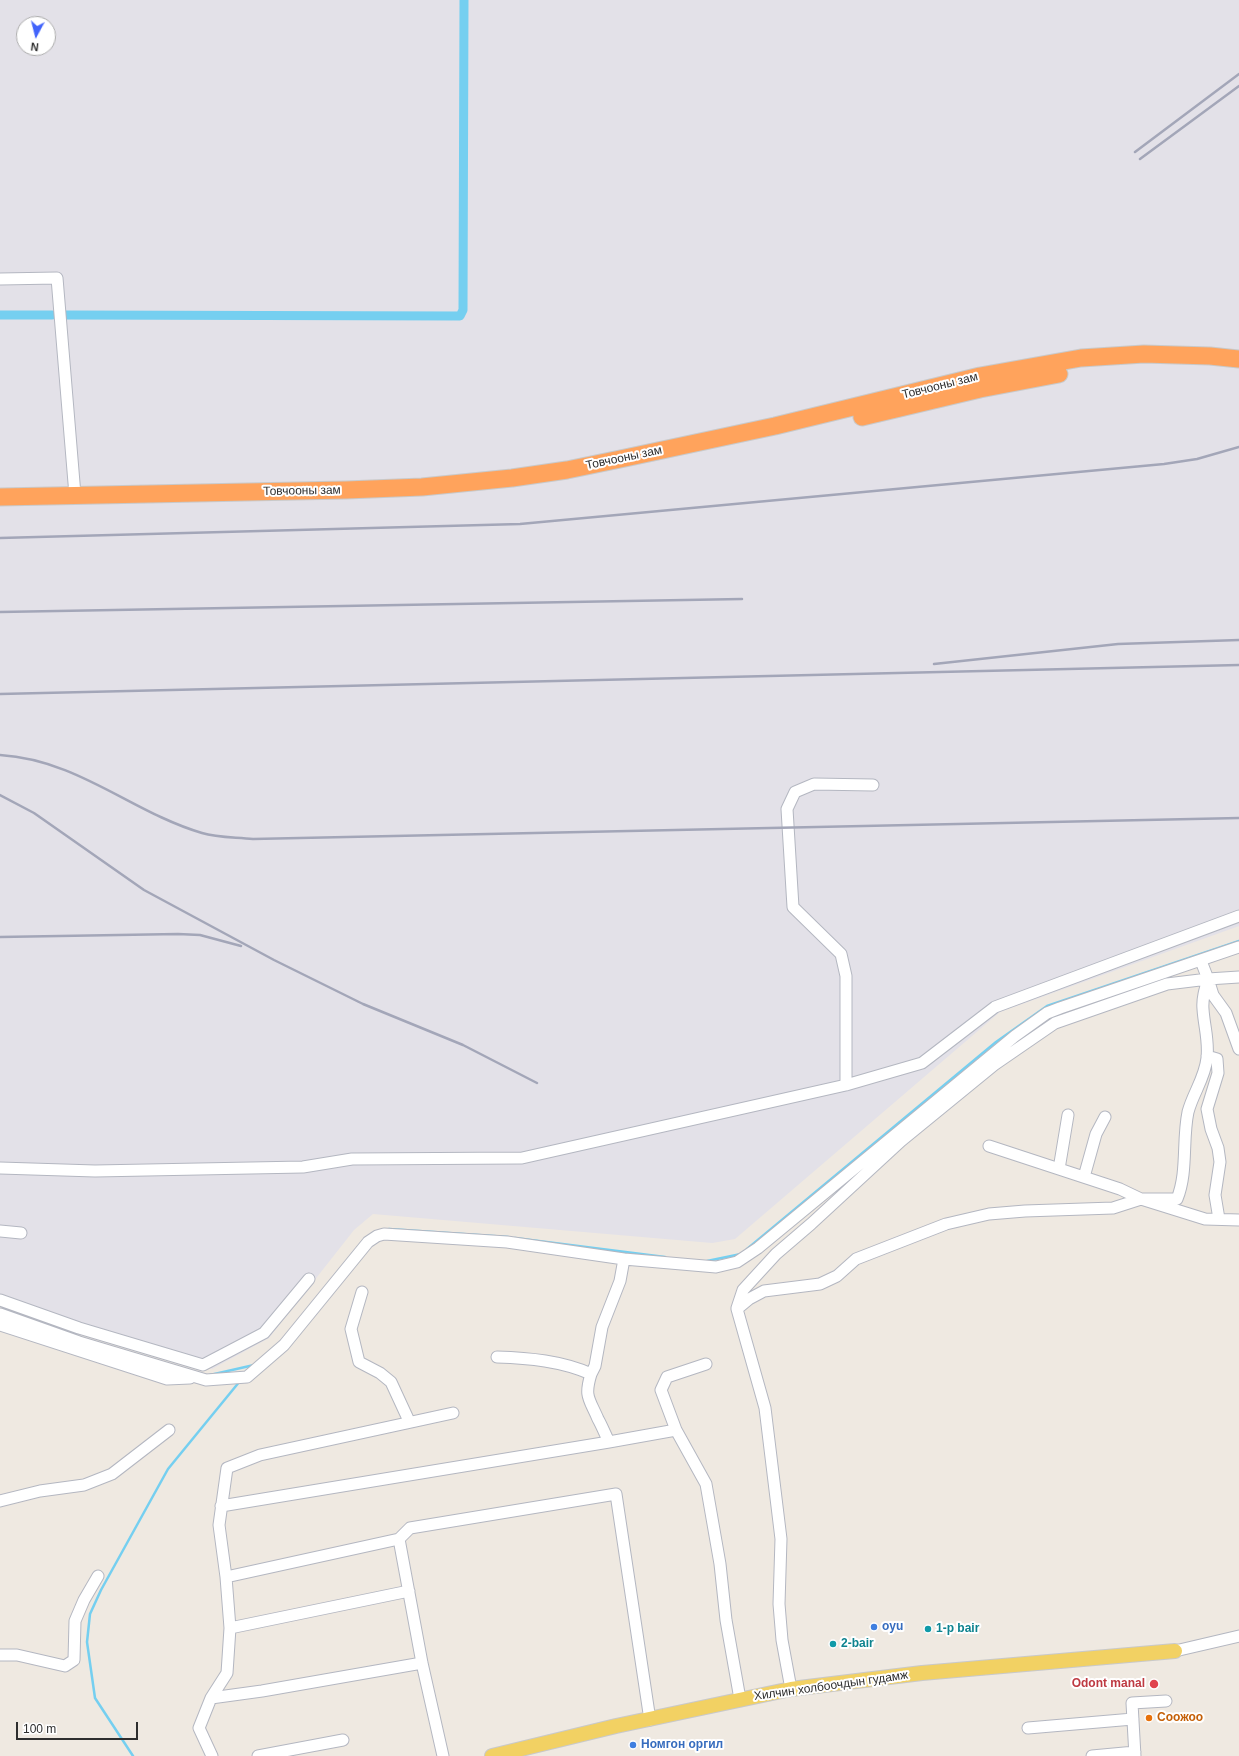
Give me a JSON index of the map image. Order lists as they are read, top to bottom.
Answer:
{
  "streets": {
    "highway": ["Товчооны зам"],
    "main road": ["Хилчин холбоочдын гудамж"]
  },
  "places": [
    "oyu",
    "1-p bair",
    "2-bair",
    "Odont manal",
    "Соожоо",
    "Номгон оргил"
  ],
  "scale_bar": "100 m",
  "north": "bottom"
}
